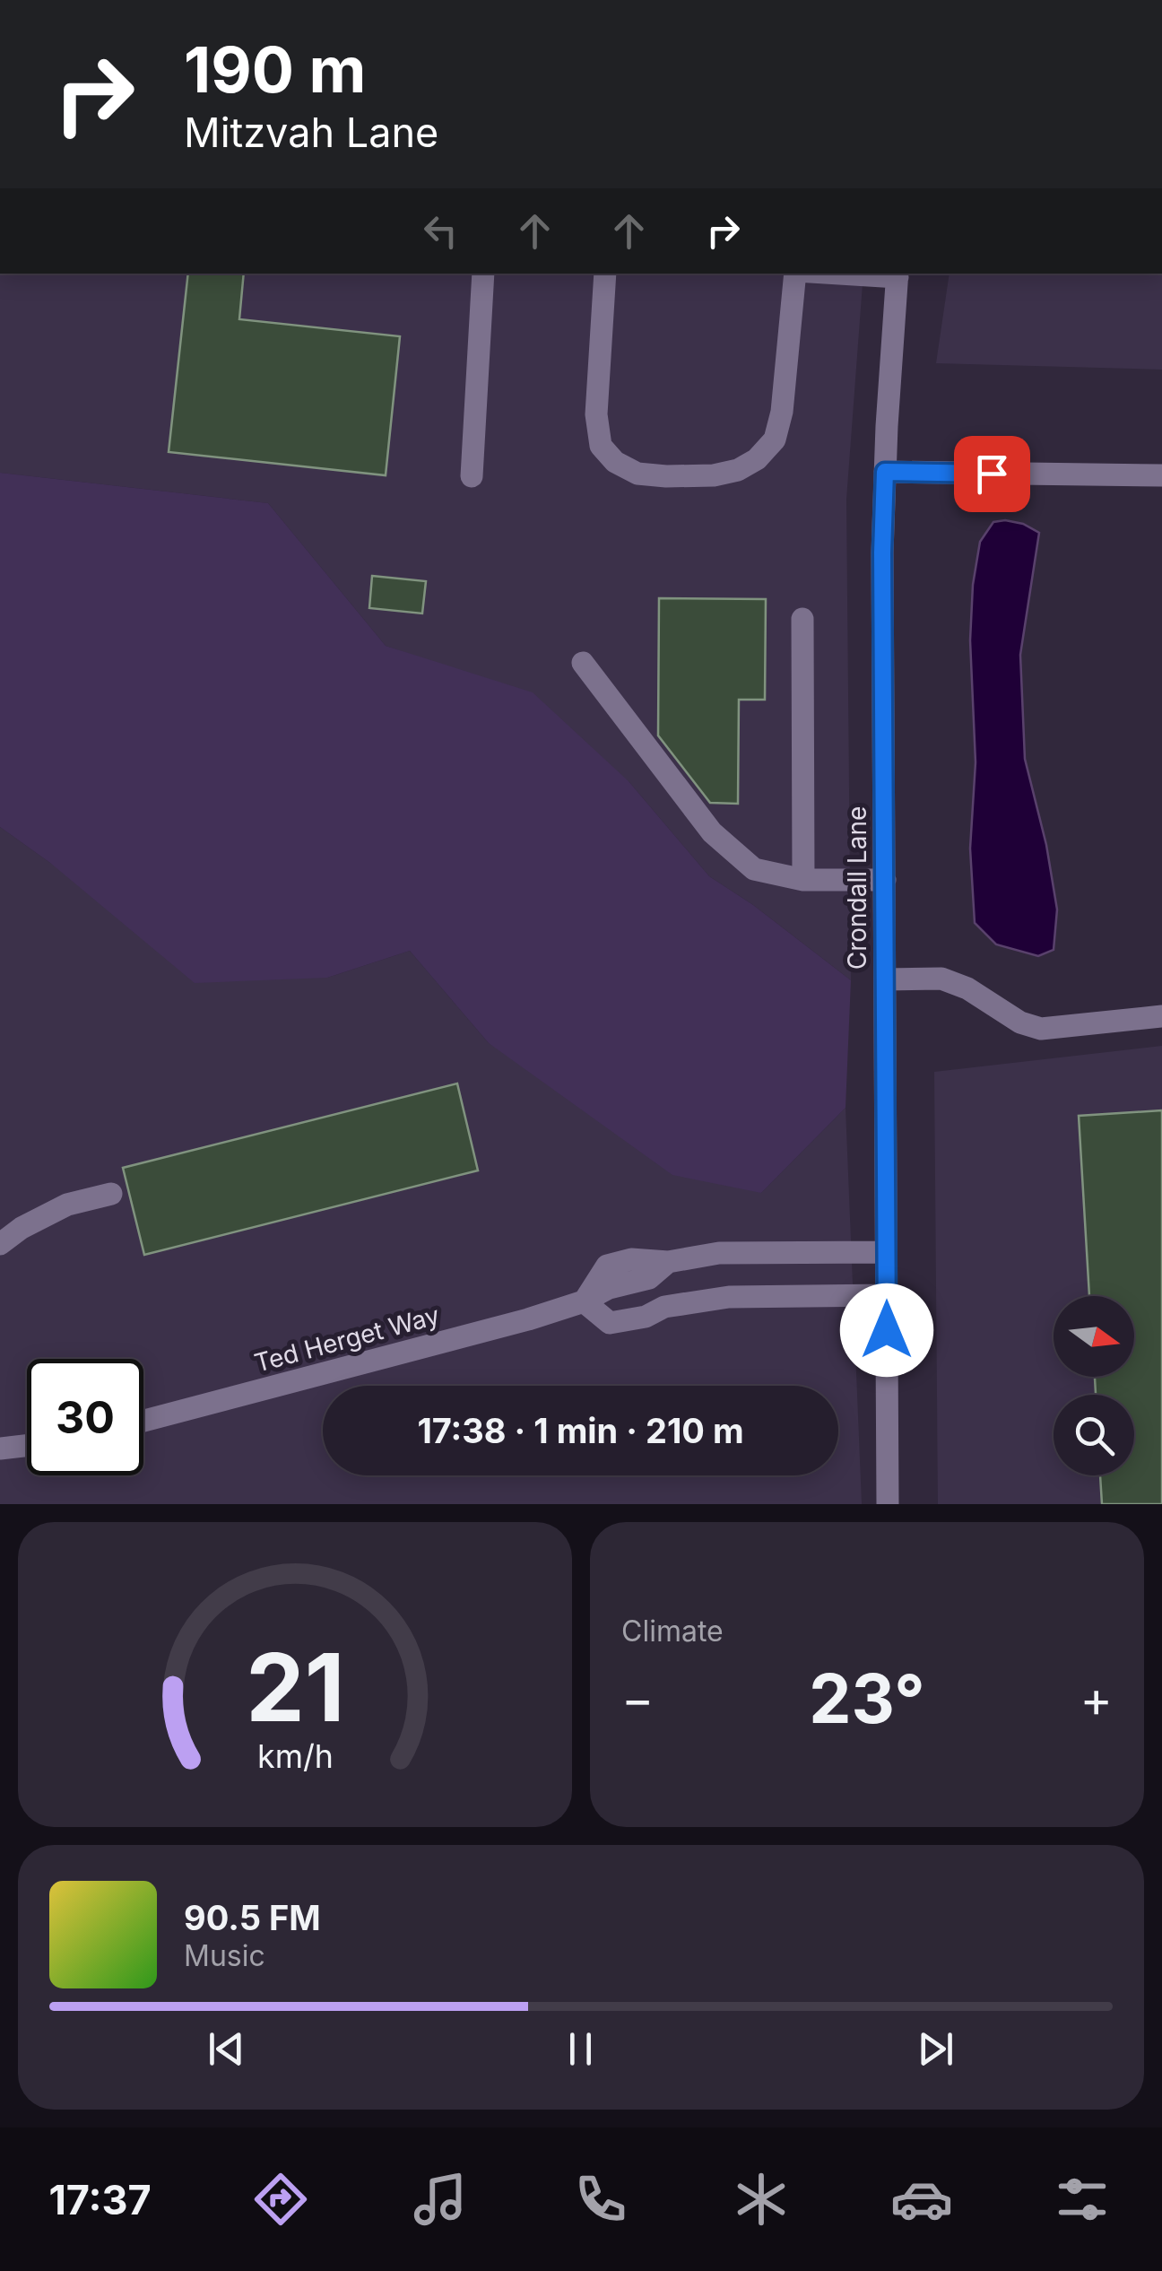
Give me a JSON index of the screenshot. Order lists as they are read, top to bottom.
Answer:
{
  "streets": {
    "street": ["Crondall Lane", "Ted Herget Way"]
  },
  "crossings": [
    ["Crondall Lane", "Ted Herget Way"]
  ],
  "north": "right",
  "page": {
    "turn": ["190 m", "Mitzvah Lane"],
    "limit": "30",
    "trip": "17:38 · 1 min · 210 m",
    "tile": "Climate",
    "heat": ["−", "23°", "+"],
    "song": ["90.5 FM", "Music"],
    "tabs": "17:37",
    "gauge": ["21", "km/h"]
  }
}
